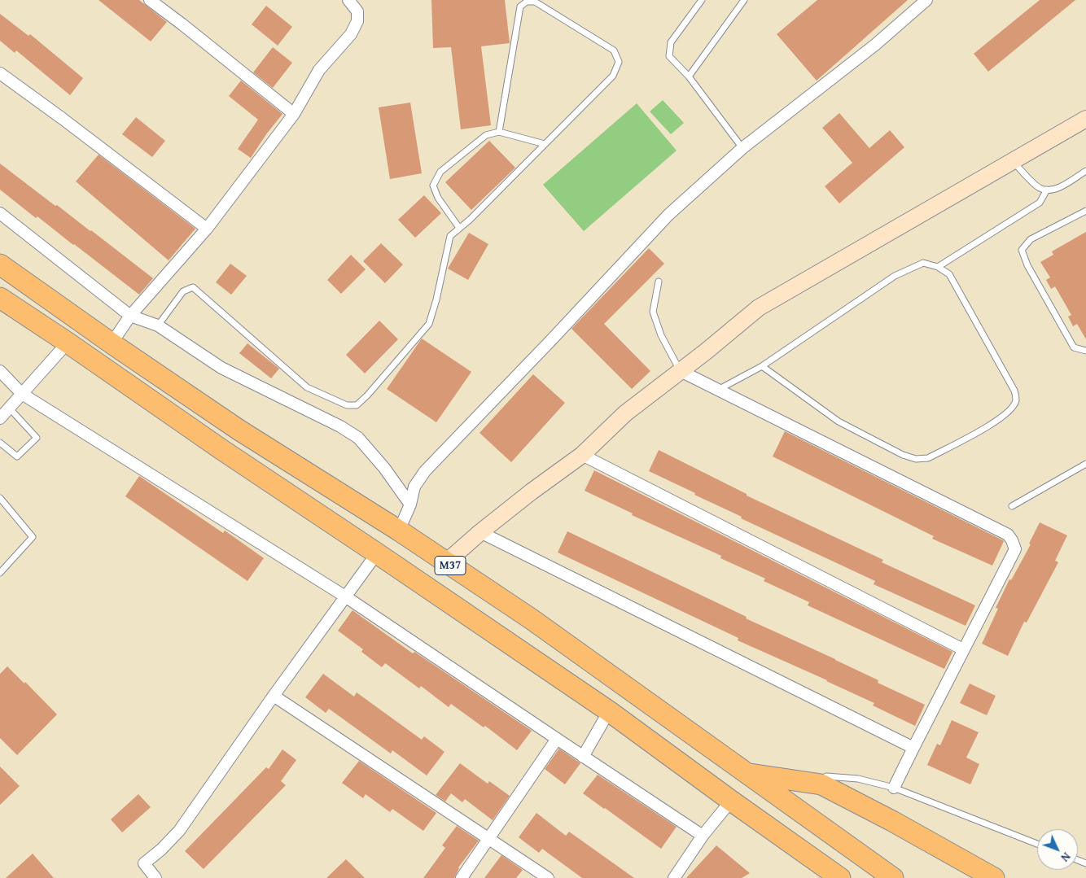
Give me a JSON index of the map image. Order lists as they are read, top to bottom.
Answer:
{
  "streets": {
    "highway": ["M37"]
  },
  "north": "bottom right"
}
